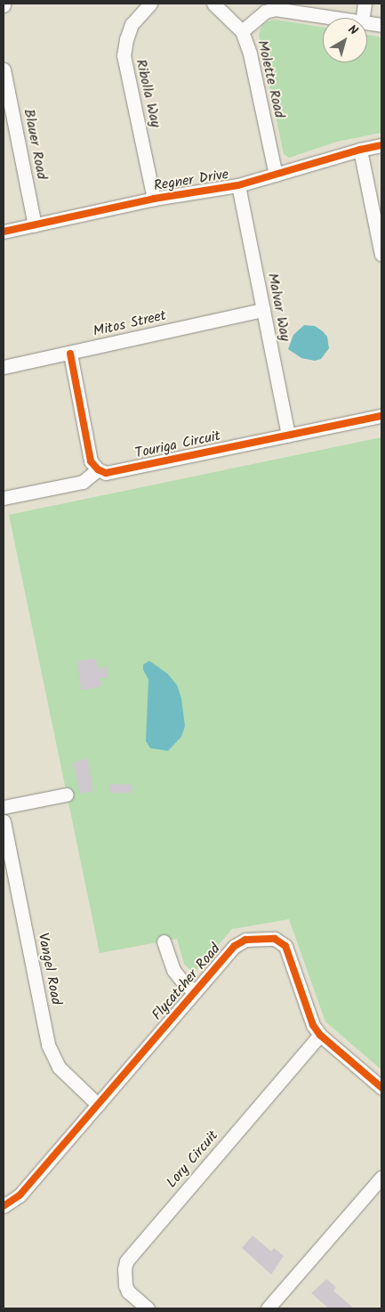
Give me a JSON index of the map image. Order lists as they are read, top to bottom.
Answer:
{
  "streets": {
    "street": [
      "Molette Road",
      "Ribolla Way",
      "Blauer Road",
      "Regner Drive",
      "Malvar Way",
      "Mitos Street",
      "Touriga Circuit",
      "Vangel Road",
      "Flycatcher Road",
      "Lory Circuit"
    ]
  },
  "crossings": [
    ["Molette Road", "Regner Drive"],
    ["Ribolla Way", "Regner Drive"],
    ["Blauer Road", "Regner Drive"],
    ["Regner Drive", "Malvar Way"],
    ["Malvar Way", "Mitos Street"],
    ["Malvar Way", "Touriga Circuit"],
    ["Vangel Road", "Flycatcher Road"],
    ["Flycatcher Road", "Lory Circuit"]
  ],
  "north": "top right"
}
